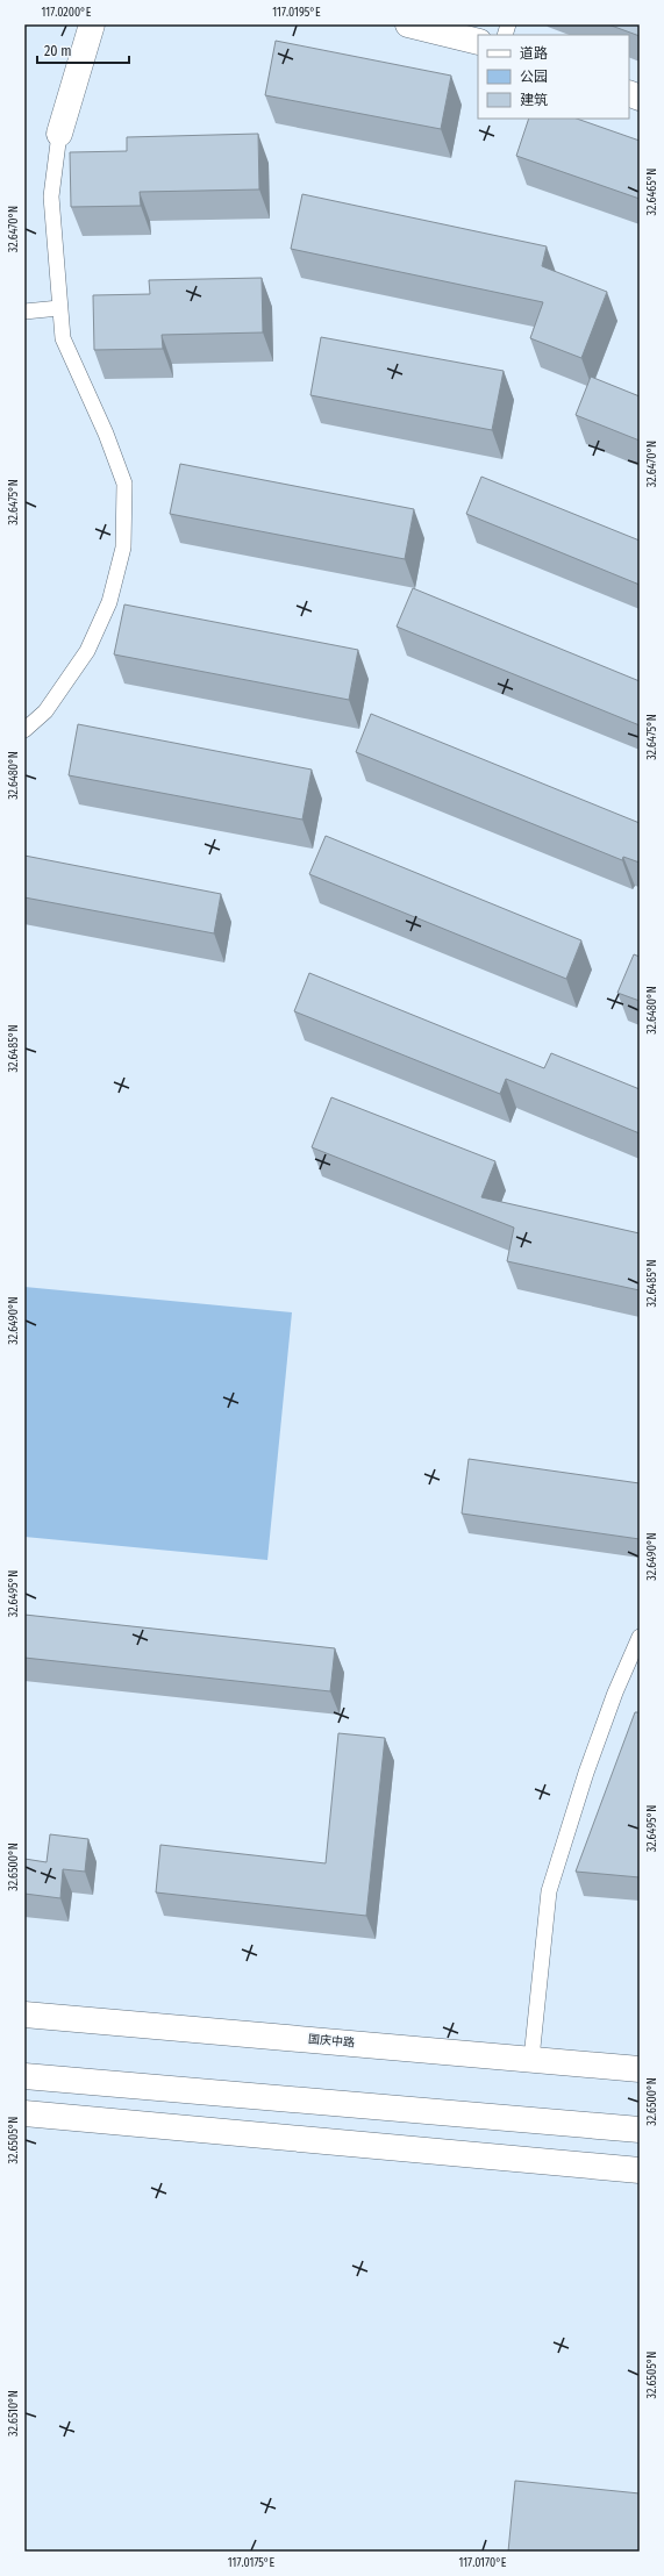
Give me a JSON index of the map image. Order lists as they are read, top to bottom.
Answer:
{
  "streets": {
    "main road": ["国庆中路"]
  },
  "legend": ["道路", "公园", "建筑"],
  "scale_bar": "20 m",
  "coordinates": [
    "117.0200°E",
    "117.0195°E",
    "32.6465°N",
    "32.6470°N",
    "32.6475°N",
    "32.6480°N",
    "32.6485°N",
    "32.6490°N",
    "32.6495°N",
    "32.6500°N",
    "32.6505°N",
    "32.6510°N",
    "117.0175°E",
    "117.0170°E"
  ]
}
